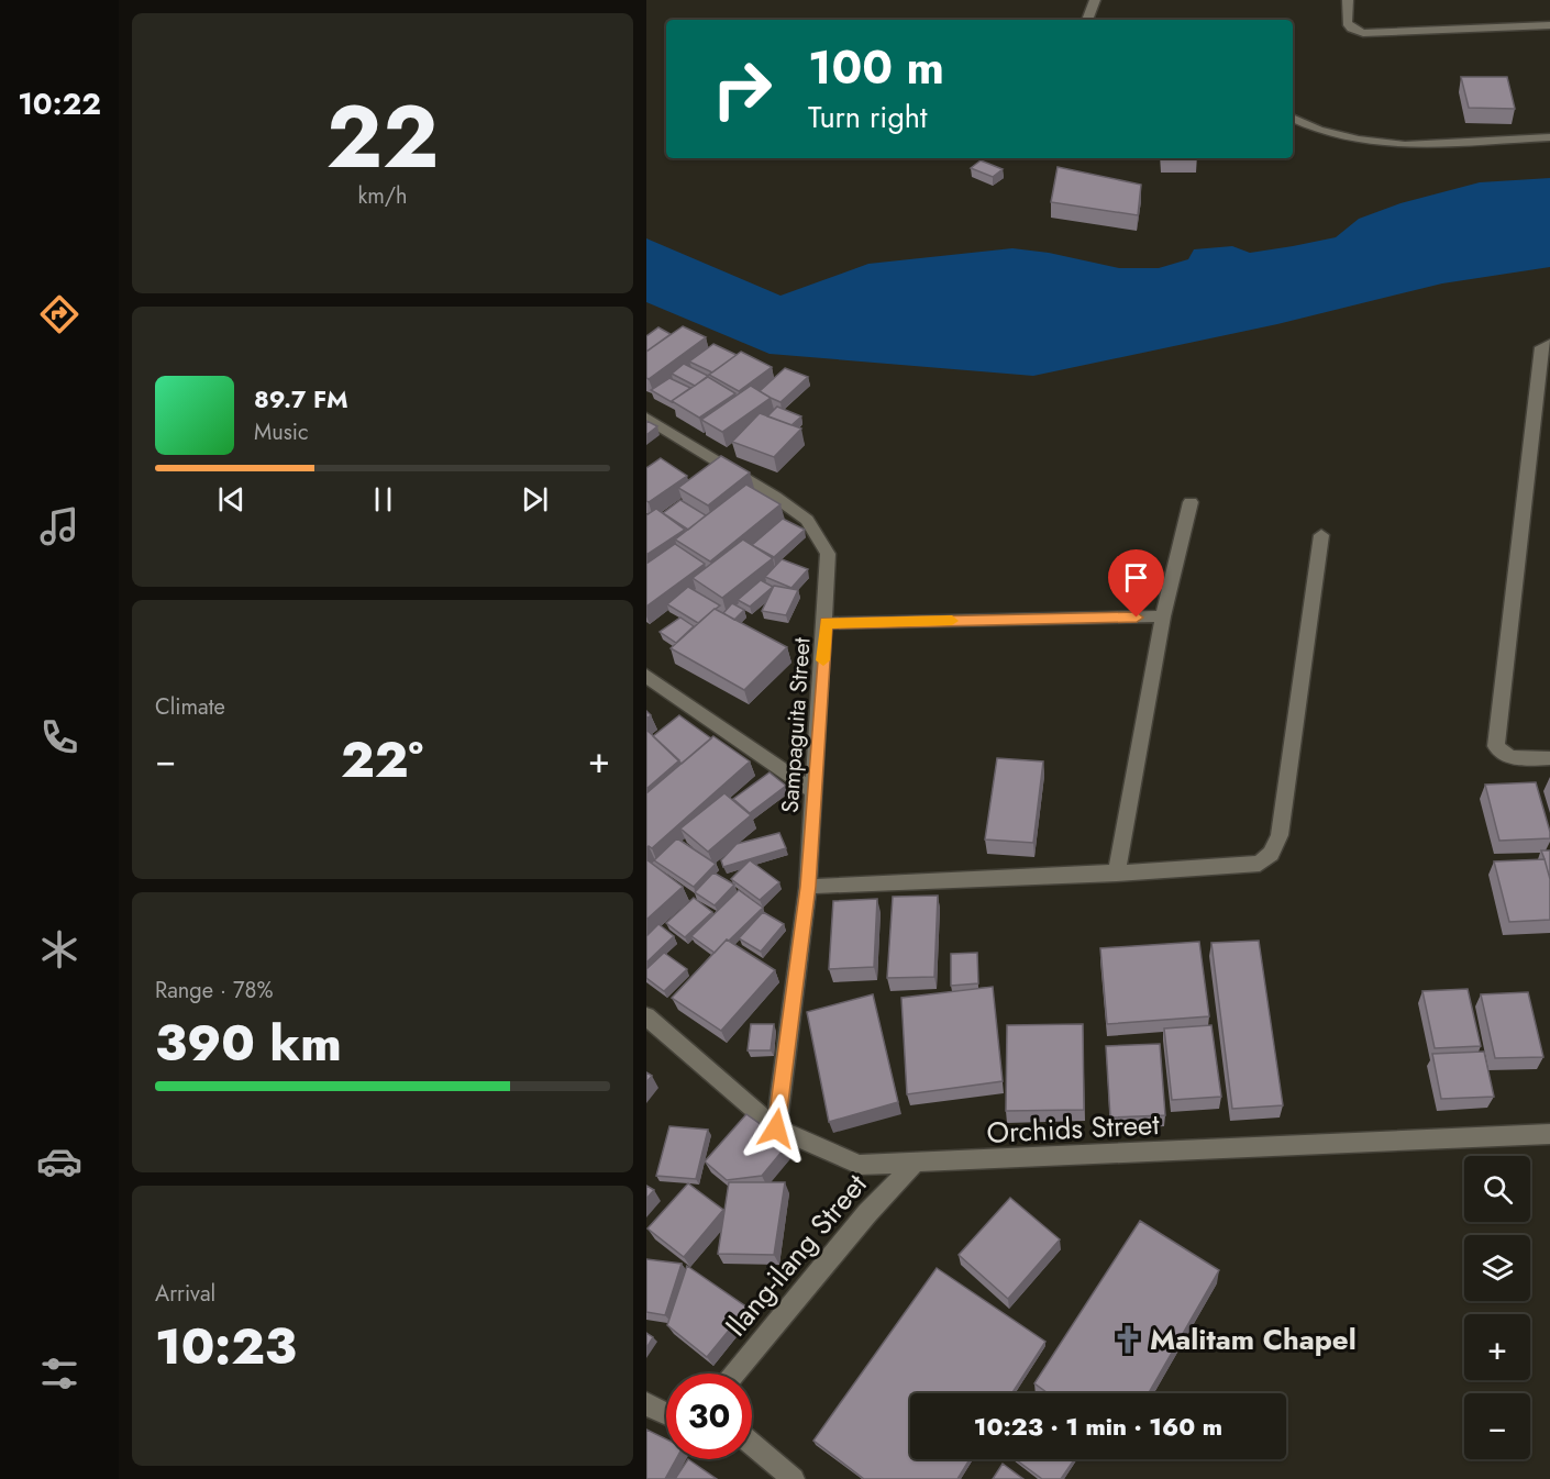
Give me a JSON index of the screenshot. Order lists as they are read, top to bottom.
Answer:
{
  "streets": {
    "street": ["Sampaguita Street", "Orchids Street", "Ilang-ilang Street"]
  },
  "crossings": [
    ["Sampaguita Street", "Orchids Street"],
    ["Orchids Street", "Ilang-ilang Street"]
  ],
  "places": {
    "church": ["Malitam Chapel"]
  },
  "page": {
    "tabs": "10:22",
    "tile": [
      ["22", "km/h"],
      "Climate",
      ["Range · 78%", "390 km"],
      ["Arrival", "10:23"]
    ],
    "turn": ["100 m", "Turn right"],
    "song": ["89.7 FM", "Music"],
    "heat": ["−", "22°", "+"],
    "map_buttons": ["+", "−"],
    "limit": "30",
    "trip": "10:23 · 1 min · 160 m"
  }
}
